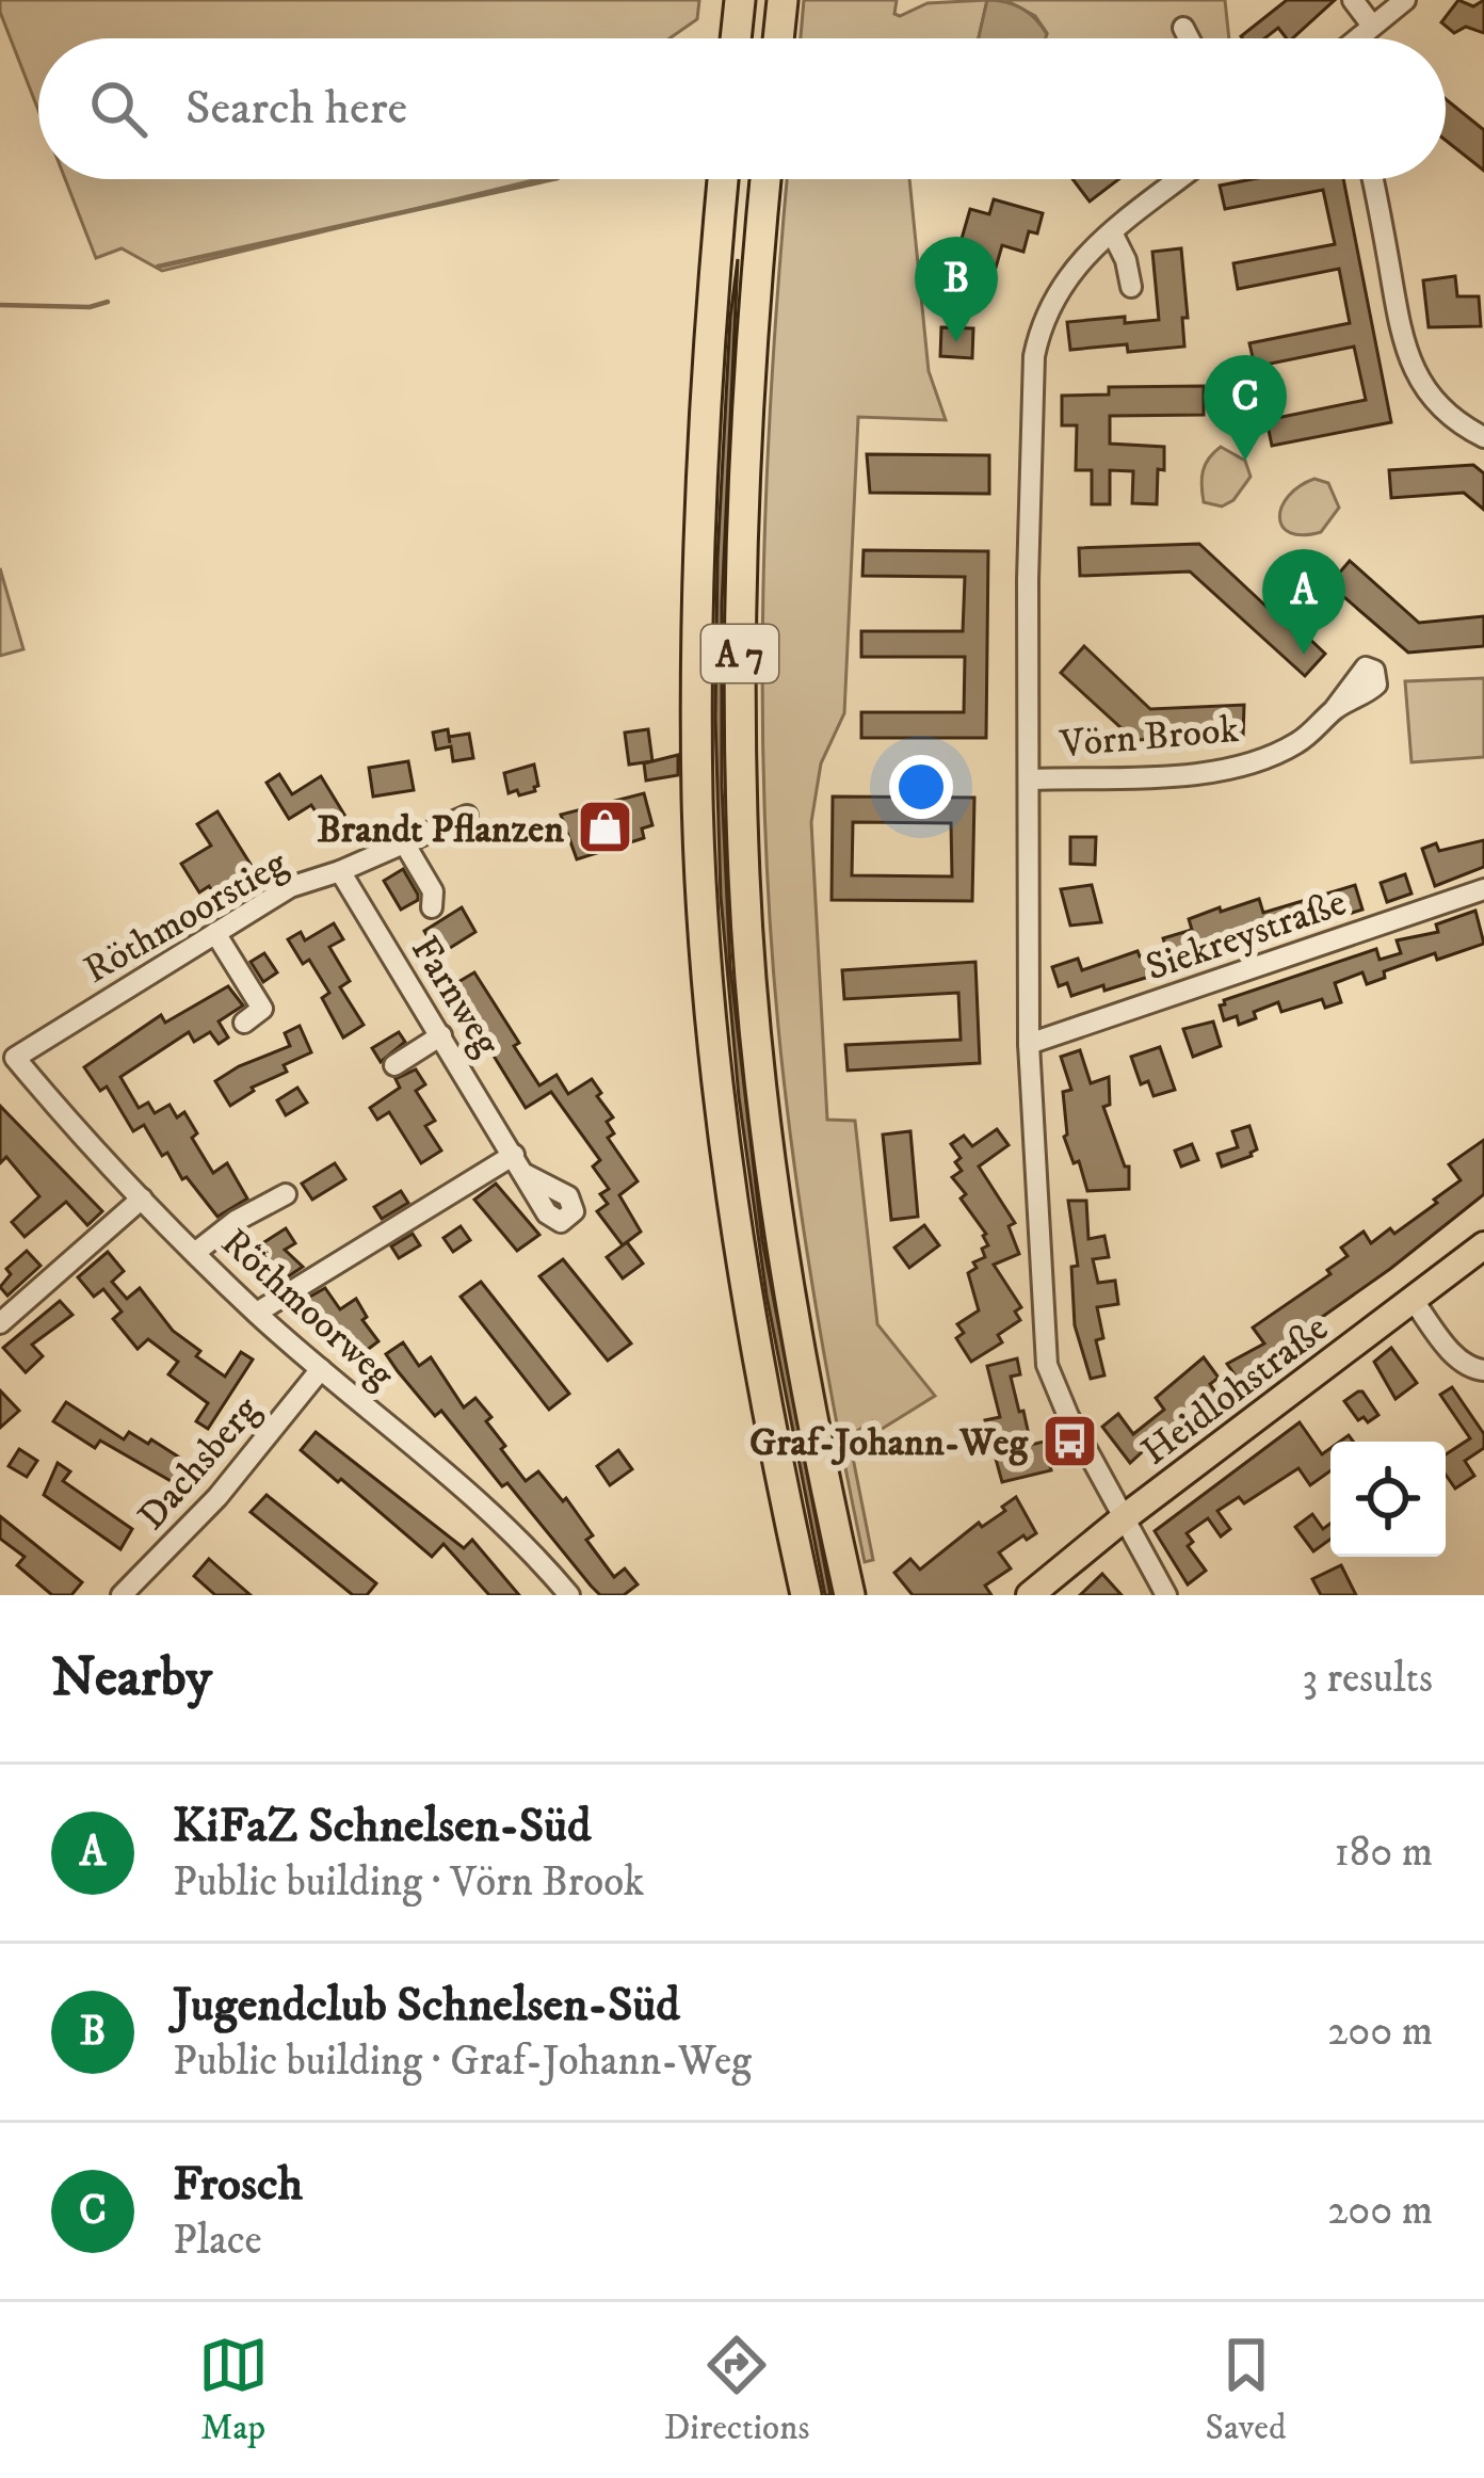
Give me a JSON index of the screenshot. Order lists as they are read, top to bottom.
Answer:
{
  "streets": {
    "highway": ["A 7"],
    "main road": ["Heidlohstraße"],
    "street": [
      "Vörn Brook",
      "Röthmoorstieg",
      "Siekreystraße",
      "Farnweg",
      "Röthmoorweg",
      "Dachsberg"
    ]
  },
  "crossings": [
    ["Röthmoorstieg", "Farnweg"],
    ["Röthmoorstieg", "Röthmoorweg"],
    ["Farnweg", "Röthmoorweg"],
    ["Röthmoorweg", "Dachsberg"]
  ],
  "places": {
    "shop": ["Brandt Pflanzen"],
    "bus stop": ["Graf-Johann-Weg"]
  },
  "page": {
    "search": "Search here",
    "pins": ["B", "C", "A"],
    "heading": ["Nearby", "3 results"],
    "list": [
      {
        "mark": "A",
        "name": "KiFaZ Schnelsen-Süd",
        "note": "Public building · Vörn Brook",
        "value": "180 m"
      },
      {
        "mark": "B",
        "name": "Jugendclub Schnelsen-Süd",
        "note": "Public building · Graf-Johann-Weg",
        "value": "200 m"
      },
      {
        "mark": "C",
        "name": "Frosch",
        "note": "Place",
        "value": "200 m"
      }
    ],
    "nav": ["Map", "Directions", "Saved"]
  }
}
